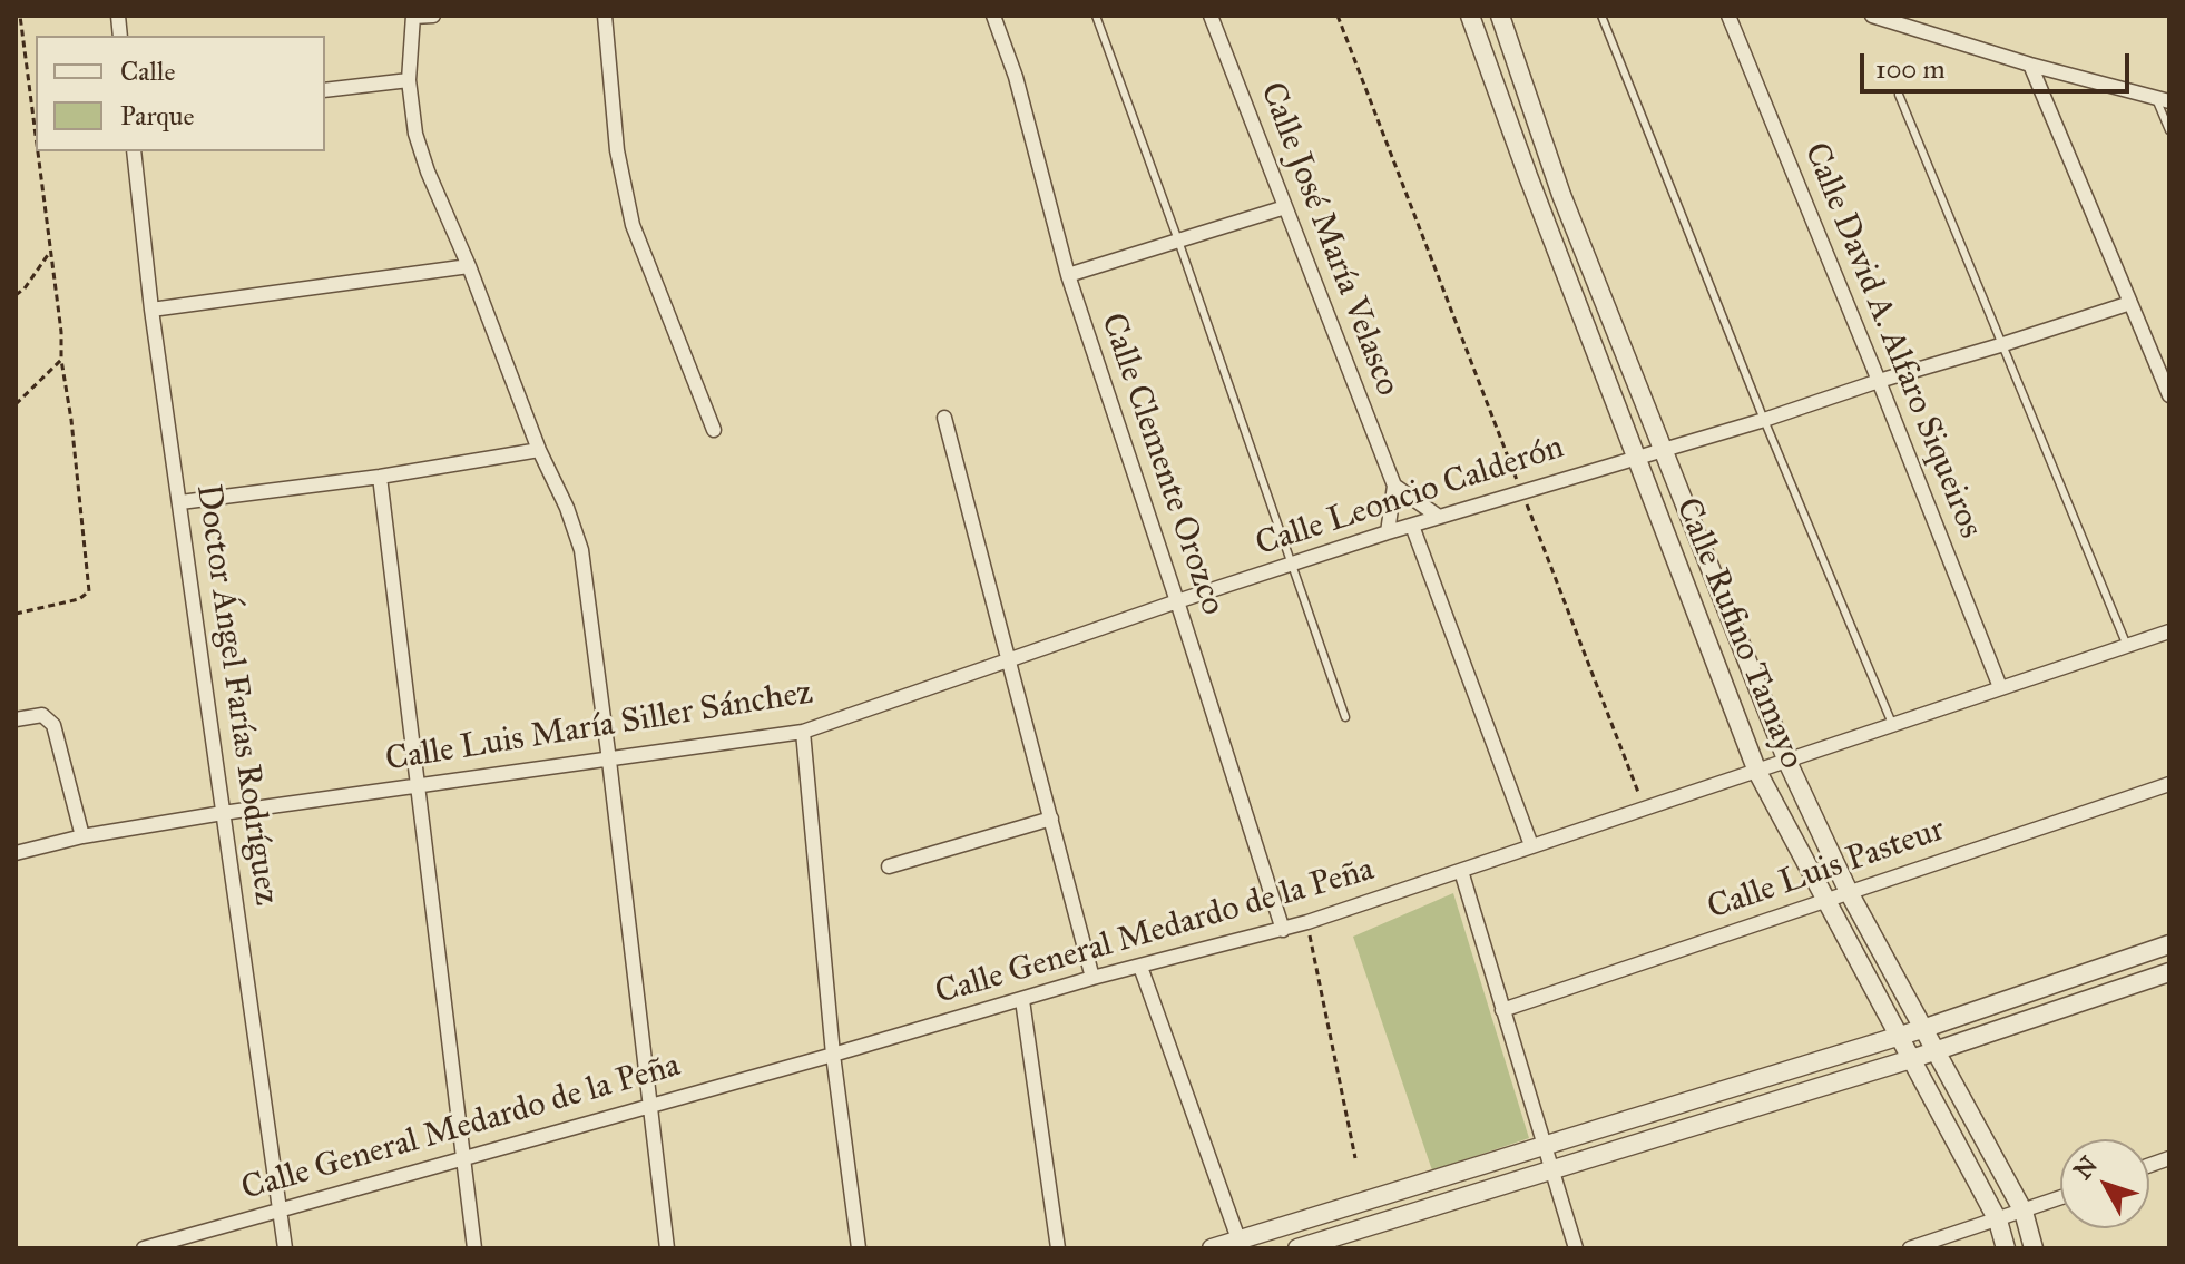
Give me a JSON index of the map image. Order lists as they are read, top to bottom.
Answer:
{
  "streets": {
    "street": [
      "Calle José María Velasco",
      "Calle David A. Alfaro Siqueiros",
      "Calle Clemente Orozco",
      "Calle Leoncio Calderón",
      "Calle Rufino Tamayo",
      "Doctor Ángel Farías Rodríguez",
      "Calle Luis María Siller Sánchez",
      "Calle Luis Pasteur",
      "Calle General Medardo de la Peña"
    ]
  },
  "crossings": [
    ["Calle José María Velasco", "Calle Leoncio Calderón"],
    ["Calle David A. Alfaro Siqueiros", "Calle Leoncio Calderón"],
    ["Calle David A. Alfaro Siqueiros", "Calle General Medardo de la Peña"],
    ["Calle Clemente Orozco", "Calle Leoncio Calderón"],
    ["Calle Clemente Orozco", "Calle Luis María Siller Sánchez"],
    ["Calle Clemente Orozco", "Calle General Medardo de la Peña"],
    ["Calle Leoncio Calderón", "Calle Rufino Tamayo"],
    ["Calle Leoncio Calderón", "Calle Luis María Siller Sánchez"],
    ["Calle Rufino Tamayo", "Calle Luis Pasteur"],
    ["Calle Rufino Tamayo", "Calle General Medardo de la Peña"],
    ["Doctor Ángel Farías Rodríguez", "Calle Luis María Siller Sánchez"],
    ["Doctor Ángel Farías Rodríguez", "Calle General Medardo de la Peña"]
  ],
  "legend": ["Calle", "Parque"],
  "scale_bar": "100 m",
  "north": "top left"
}
